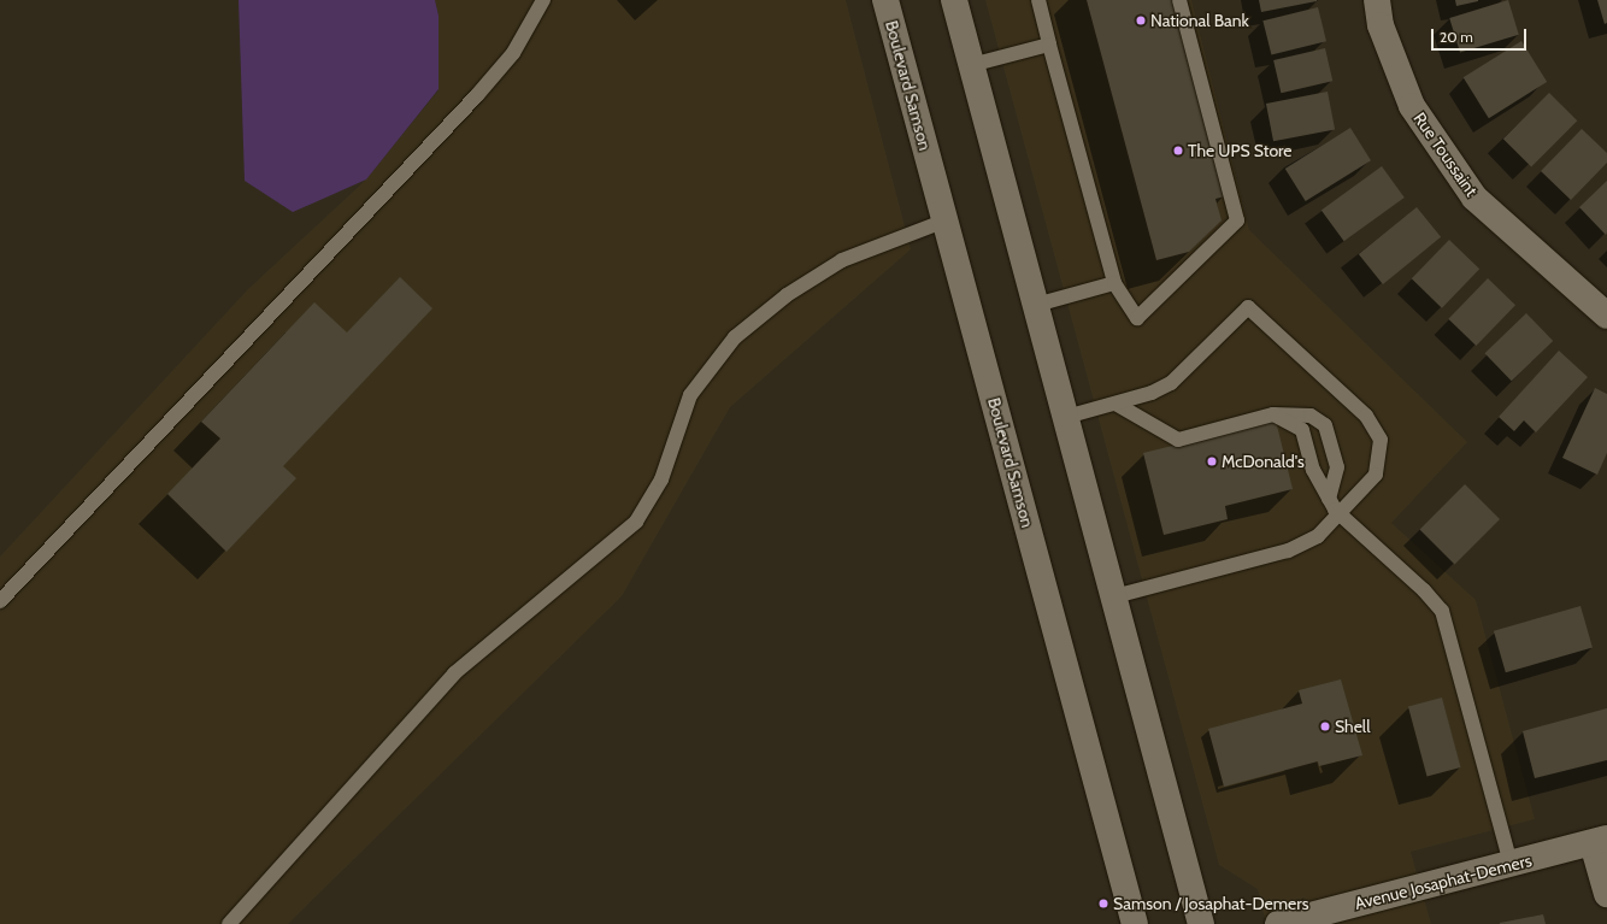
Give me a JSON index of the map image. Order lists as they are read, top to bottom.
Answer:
{
  "streets": {
    "street": ["Boulevard Samson", "Rue Toussaint", "Avenue Josaphat-Demers"]
  },
  "places": [
    "National Bank",
    "The UPS Store",
    "McDonald's",
    "Shell",
    "Samson / Josaphat-Demers"
  ],
  "scale_bar": "20 m"
}
